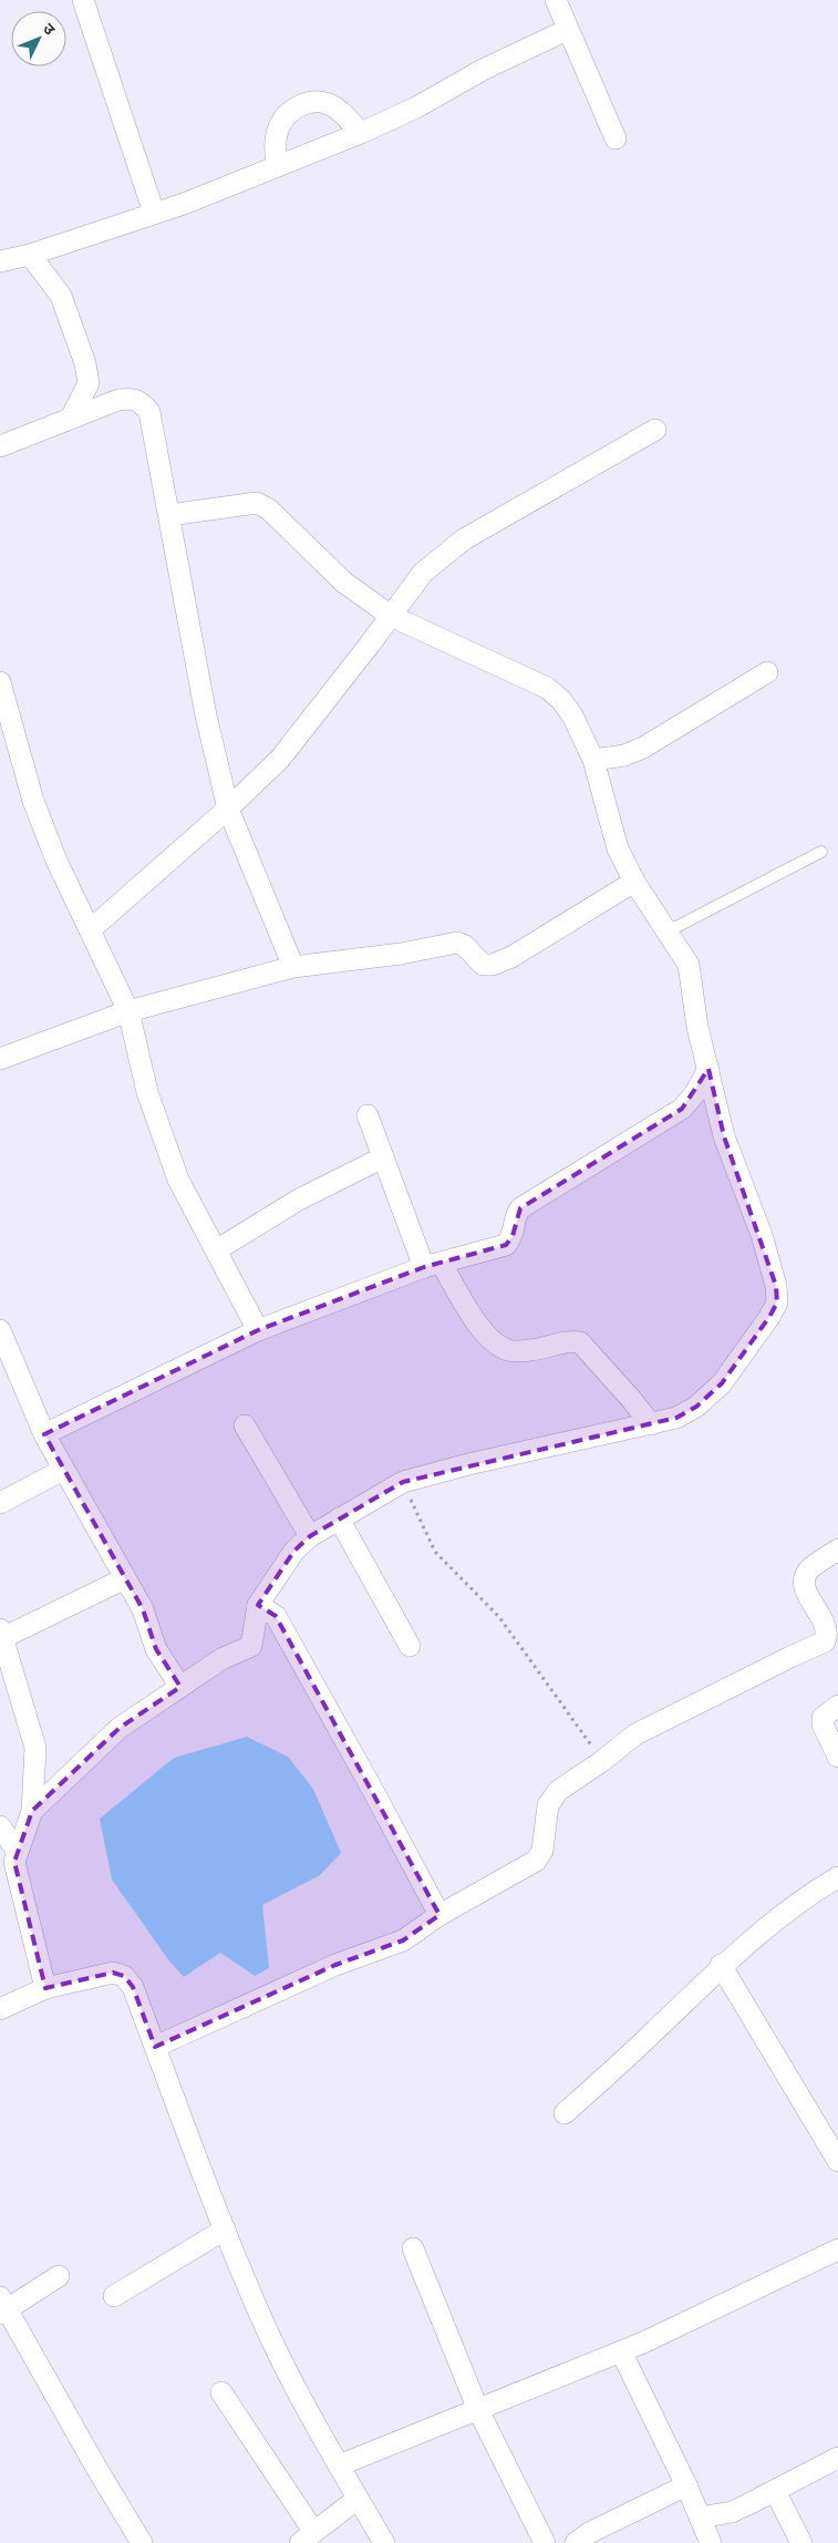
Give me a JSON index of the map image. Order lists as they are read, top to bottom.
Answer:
{
  "north": "top right"
}
